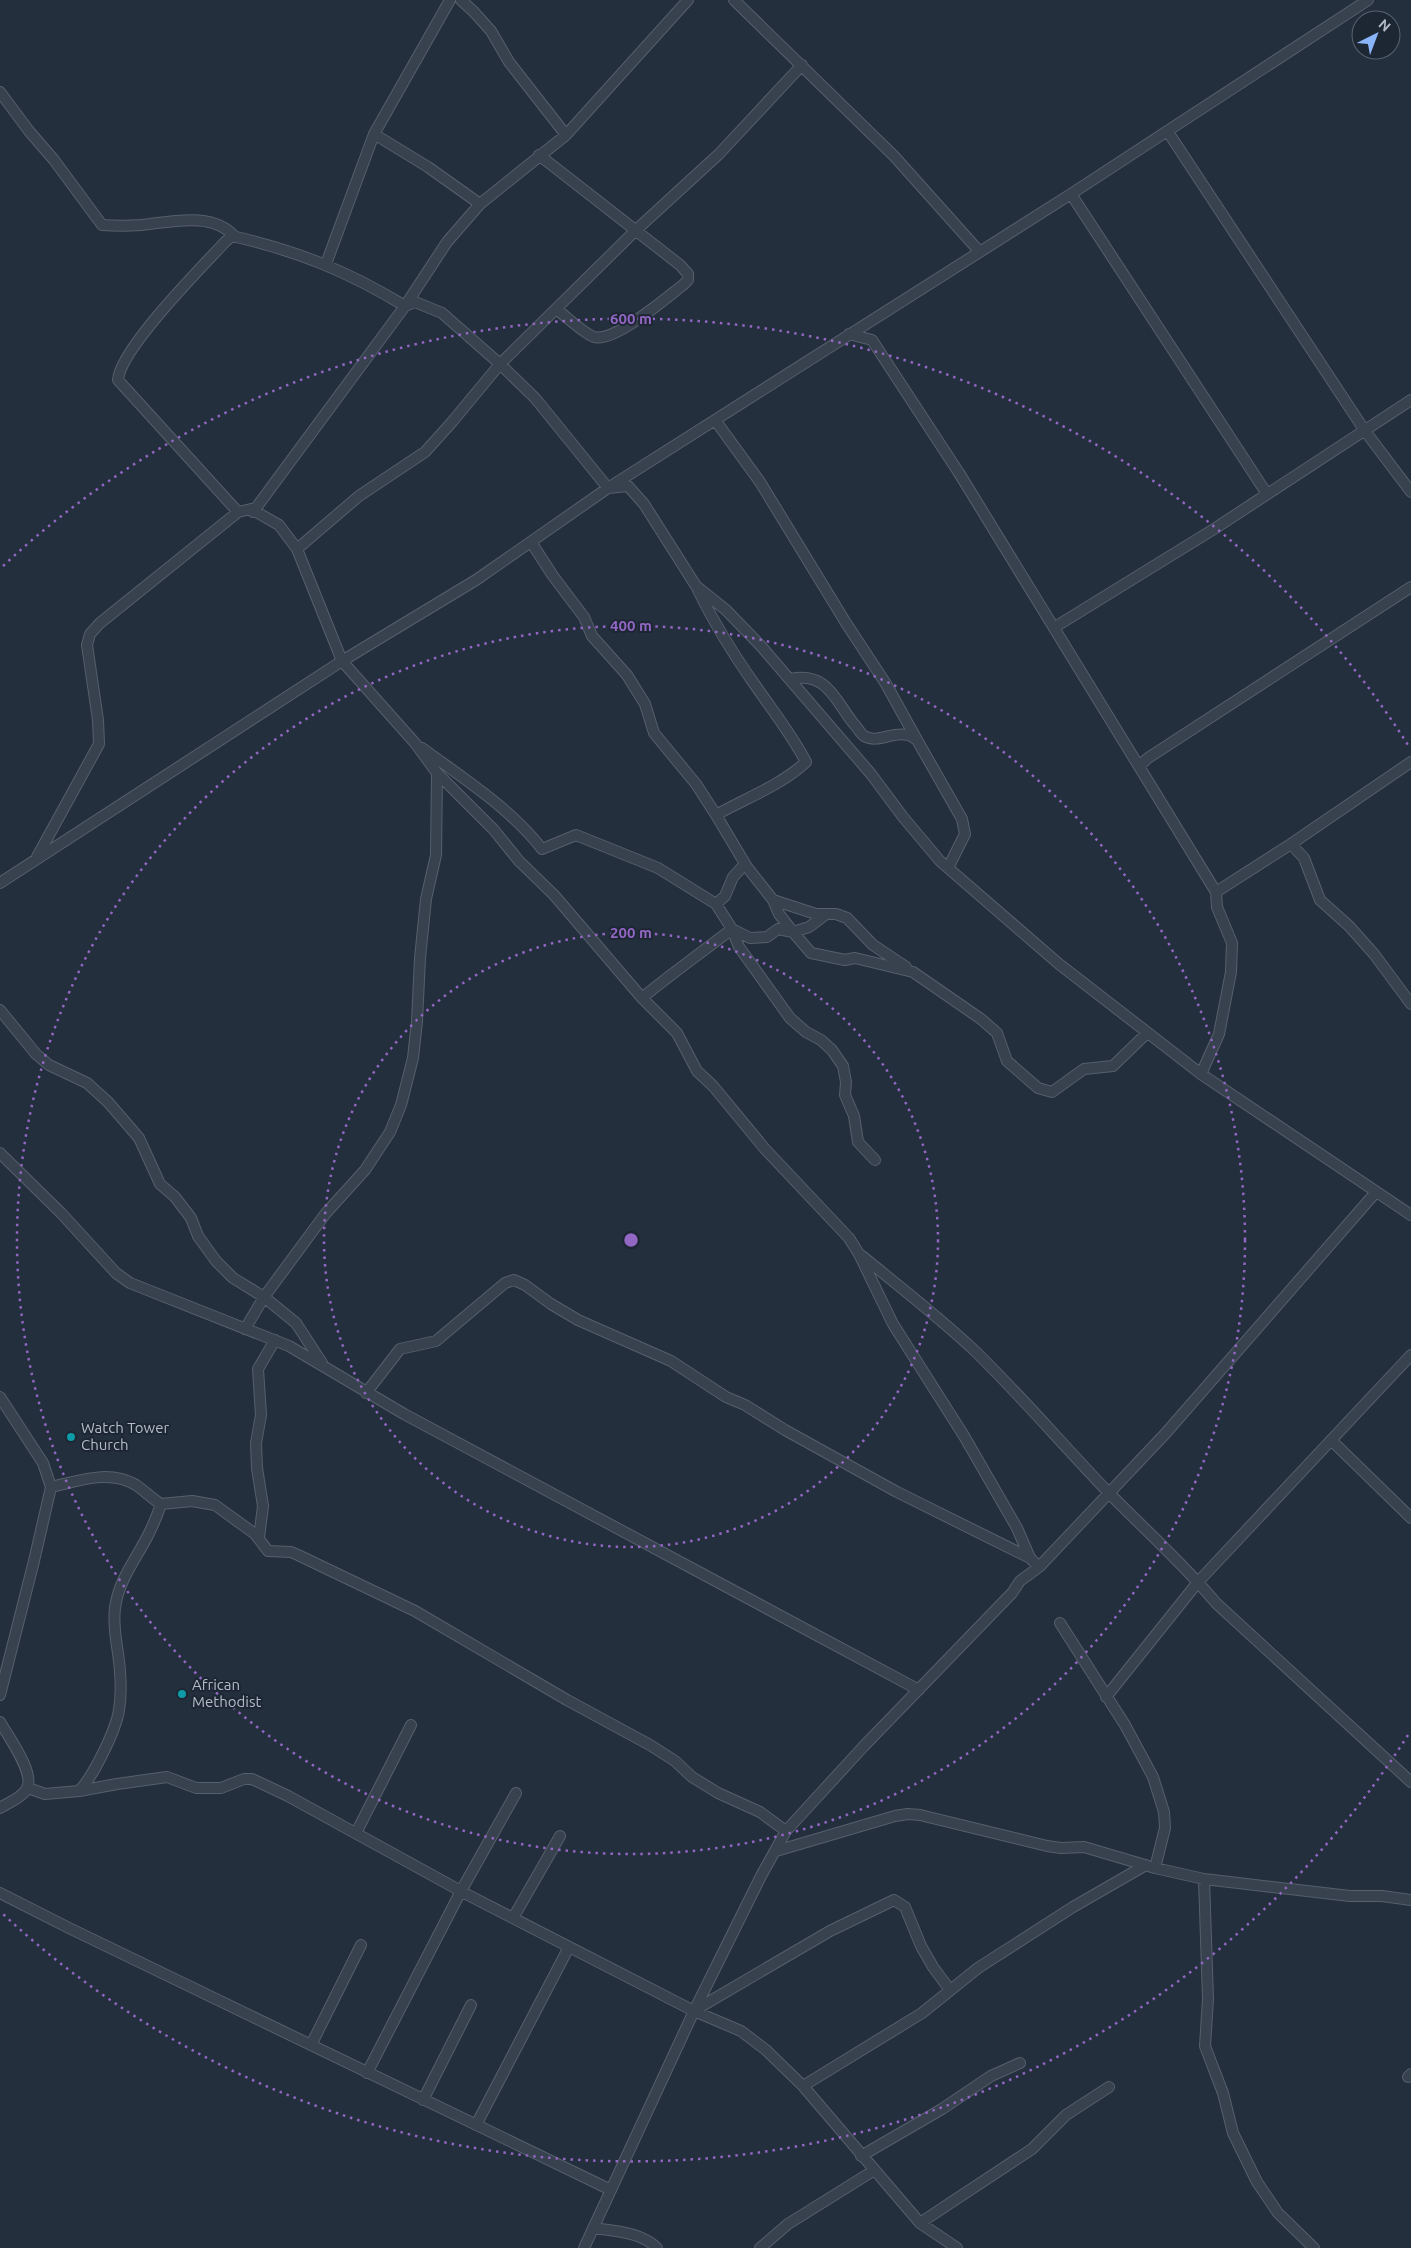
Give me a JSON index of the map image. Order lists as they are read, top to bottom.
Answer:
{
  "places": ["Watch Tower Church", "African Methodist"],
  "north": "top right",
  "rings": ["600 m", "400 m", "200 m"]
}
